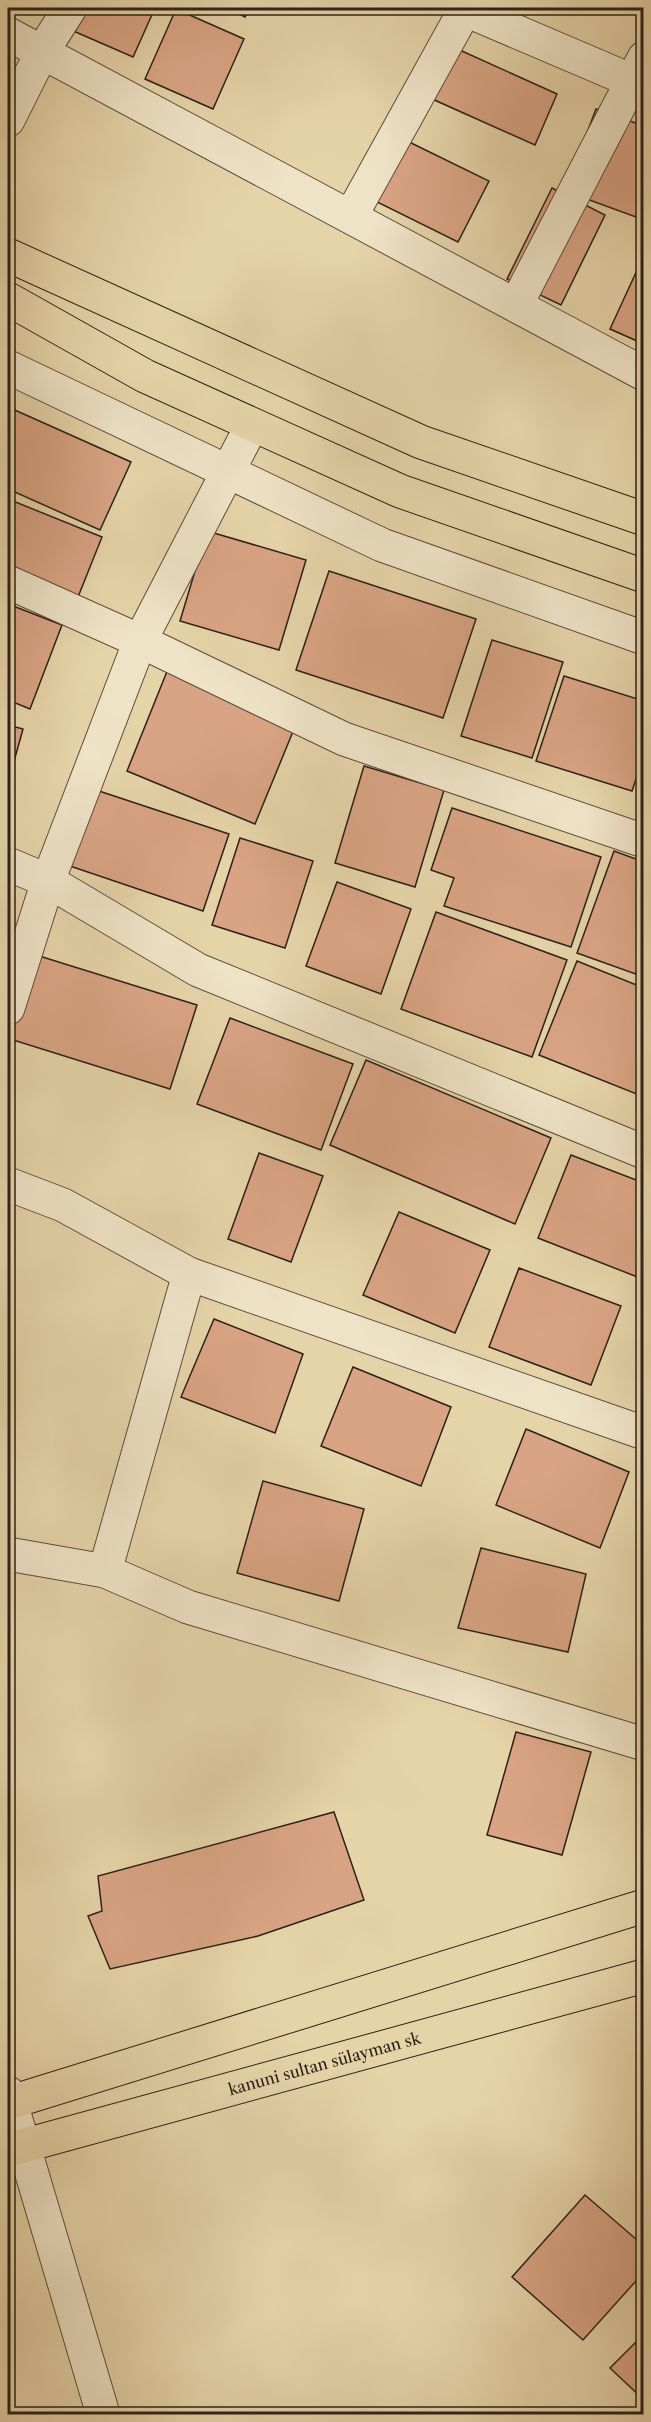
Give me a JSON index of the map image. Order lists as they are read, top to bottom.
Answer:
{
  "streets": {
    "main road": ["kanuni sultan sülayman sk"]
  }
}
